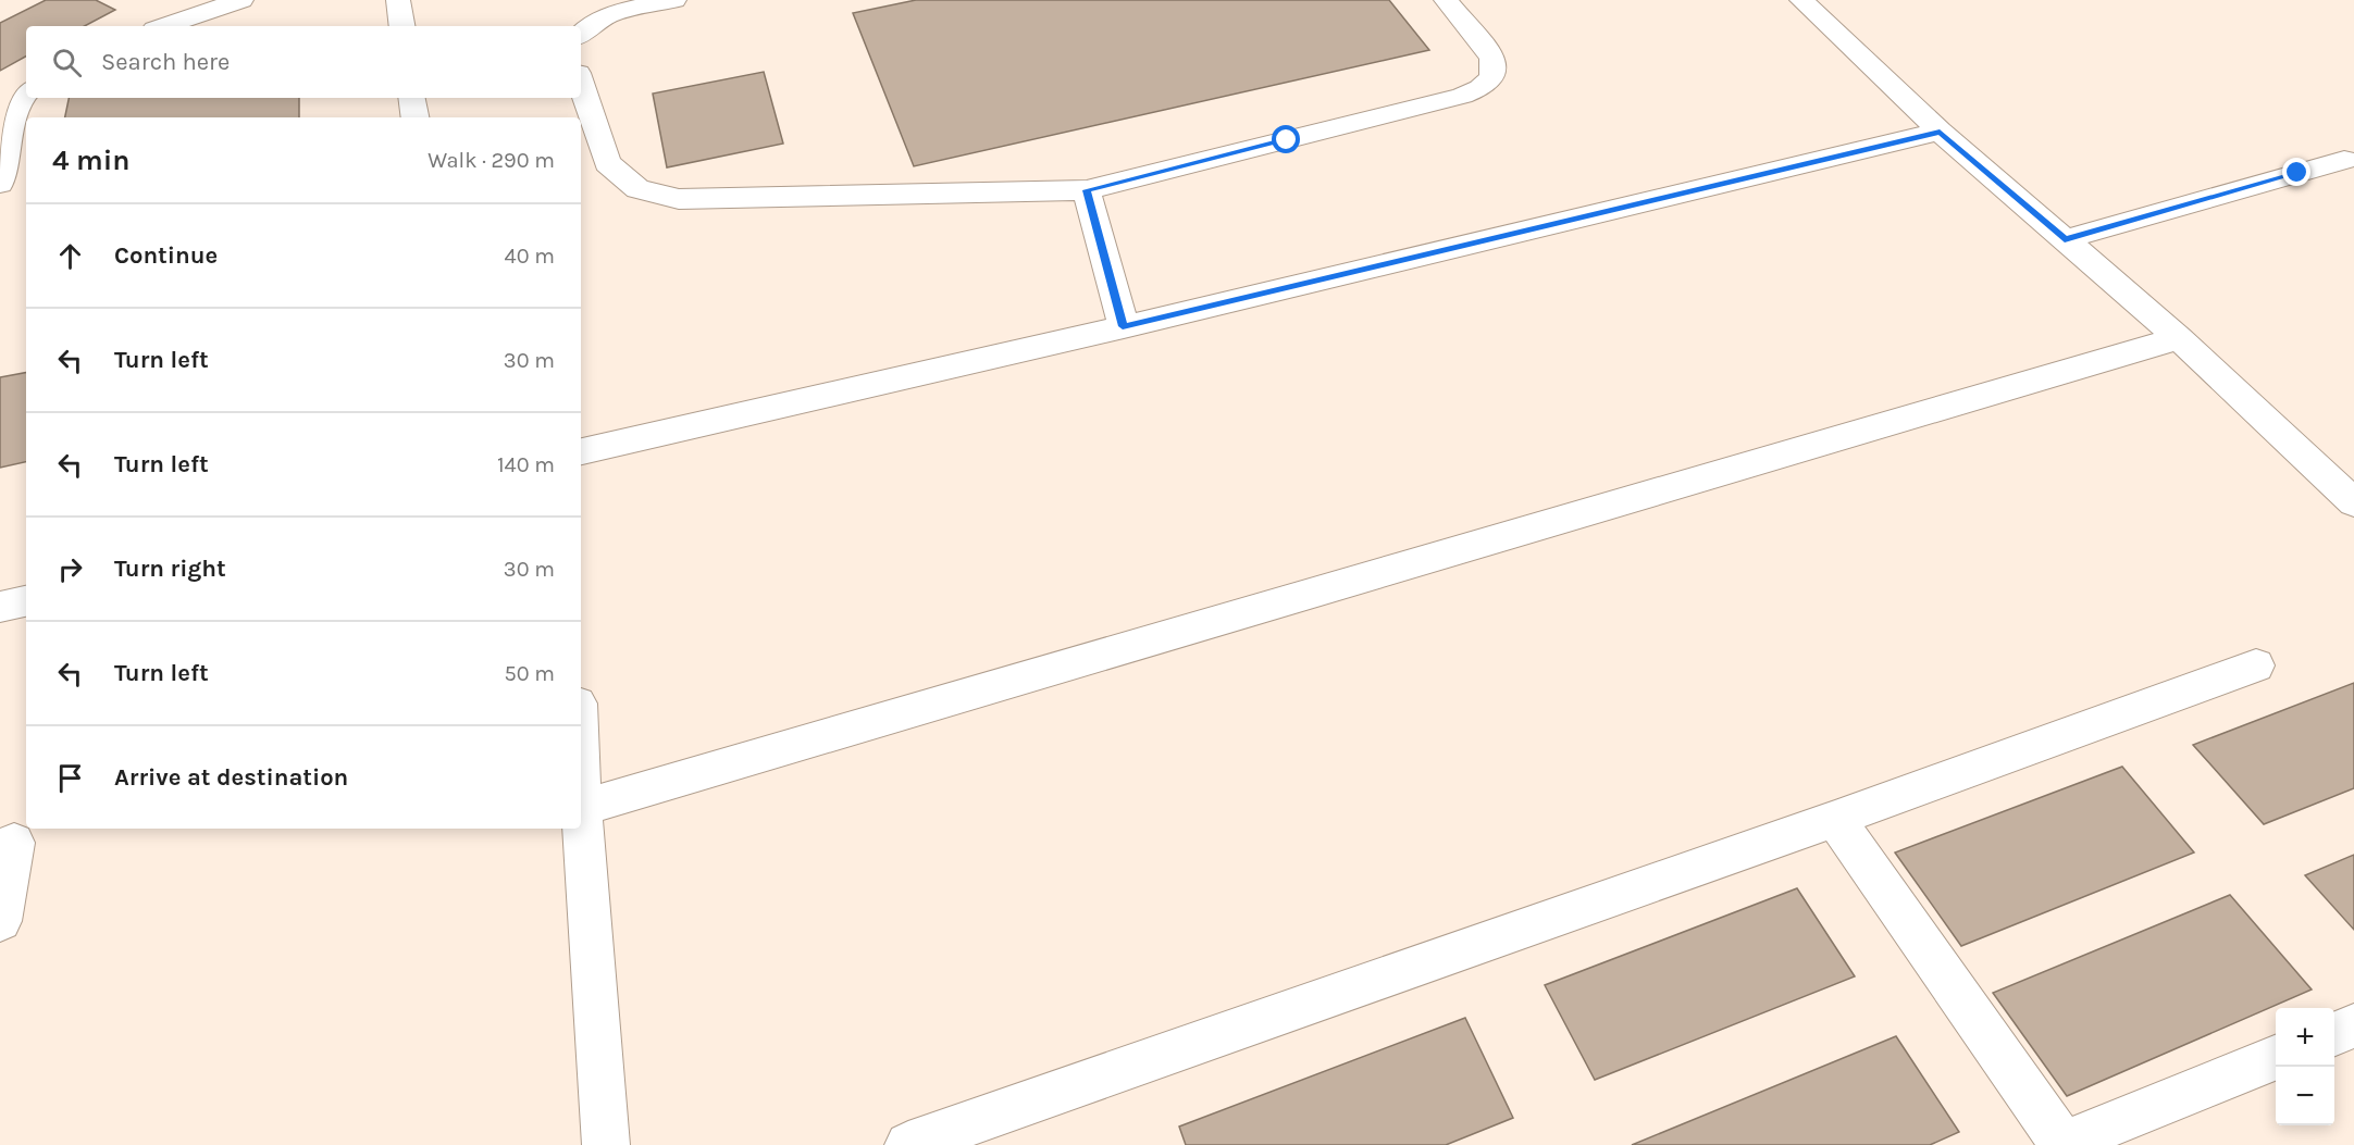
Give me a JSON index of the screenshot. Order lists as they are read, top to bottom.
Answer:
{
  "page": {
    "search": "Search here",
    "heading": ["4 min", "Walk · 290 m"],
    "list": [
      ["Continue", "40 m"],
      ["Turn left", "30 m"],
      ["Turn left", "140 m"],
      ["Turn right", "30 m"],
      ["Turn left", "50 m"],
      "Arrive at destination"
    ],
    "map_buttons": ["+", "−"]
  }
}
